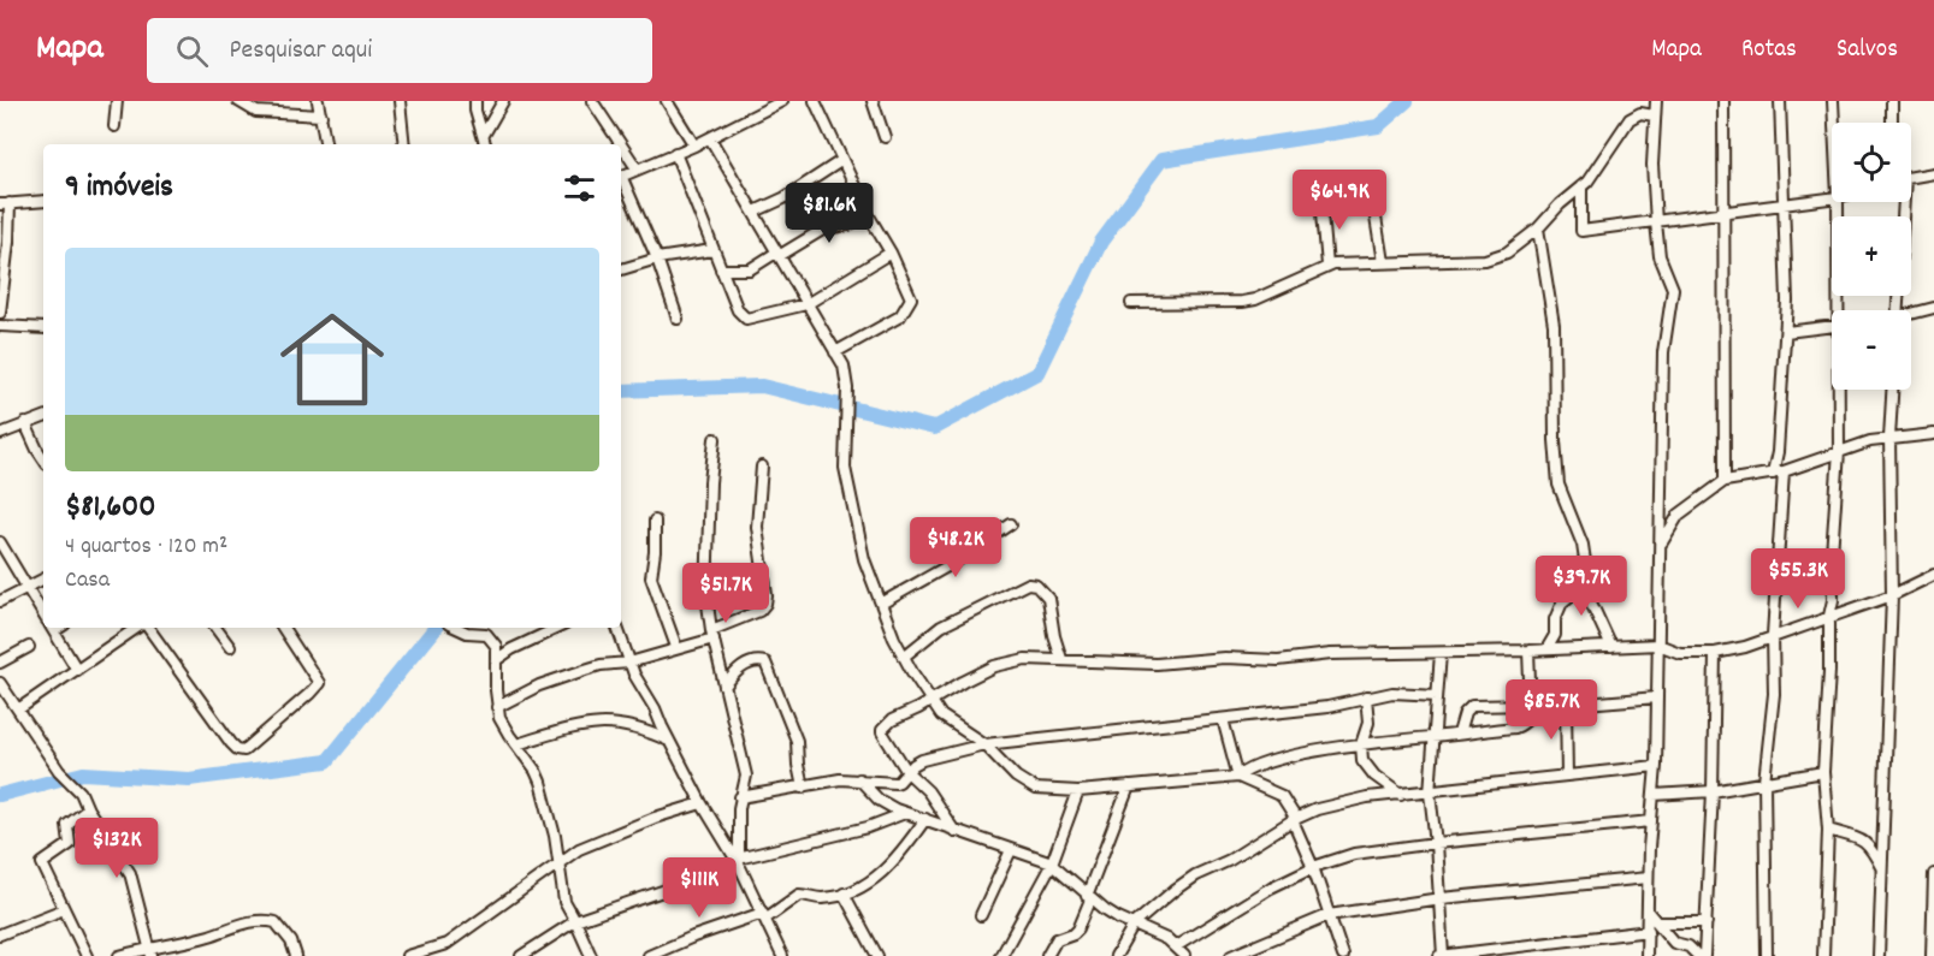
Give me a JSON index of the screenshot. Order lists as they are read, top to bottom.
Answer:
{
  "page": {
    "header": "Mapa",
    "search": "Pesquisar aqui",
    "nav": ["Mapa", "Rotas", "Salvos"],
    "map_buttons": ["+", "−"],
    "heading": "9 imóveis",
    "price": [
      "$64.9K",
      "$81.6K",
      "$48.2K",
      "$55.3K",
      "$39.7K",
      "$51.7K",
      "$85.7K",
      "$132K",
      "$111K"
    ],
    "list": [
      {
        "name": "$81,600",
        "note": "4 quartos · 120 m² · Casa"
      }
    ]
  }
}
